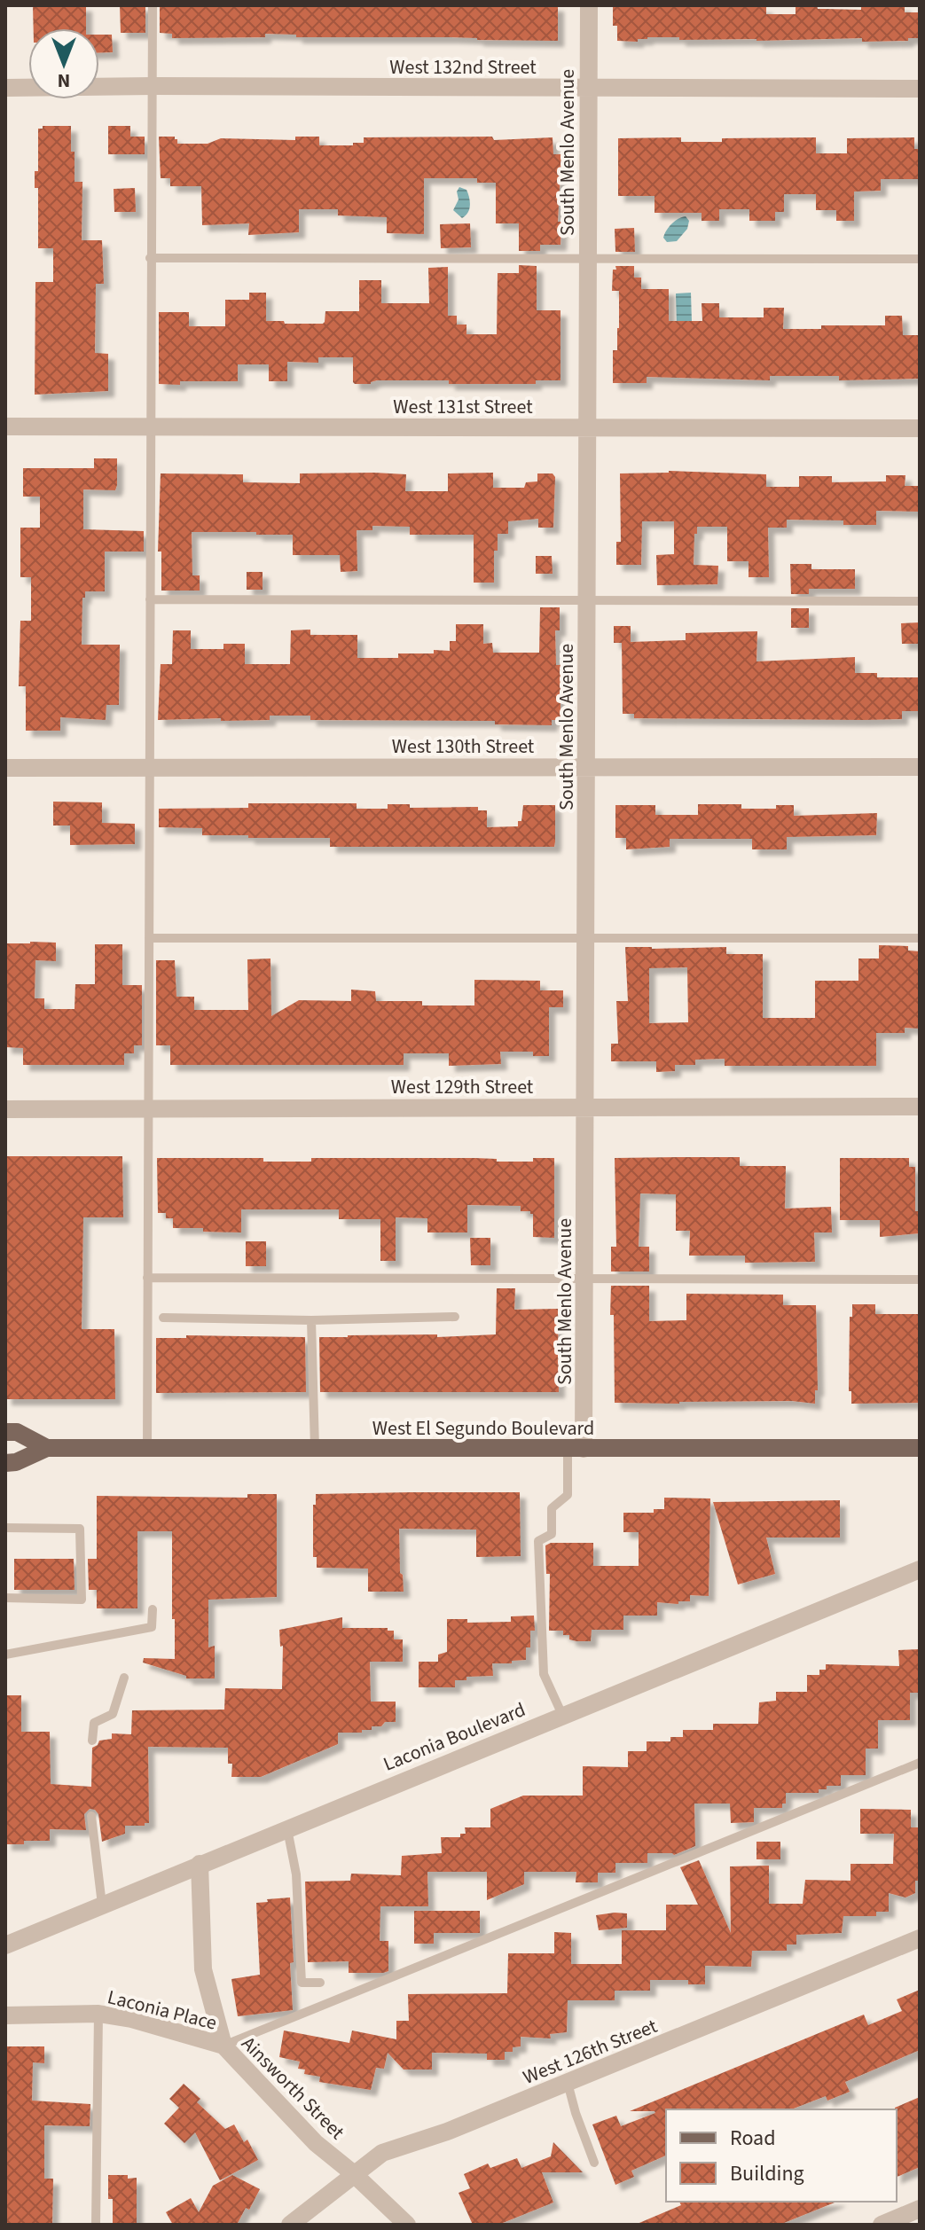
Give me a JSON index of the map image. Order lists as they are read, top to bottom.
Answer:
{
  "streets": {
    "main road": ["West El Segundo Boulevard"],
    "street": [
      "West 132nd Street",
      "South Menlo Avenue",
      "West 131st Street",
      "West 130th Street",
      "West 129th Street",
      "Laconia Boulevard",
      "Laconia Place",
      "West 126th Street",
      "Ainsworth Street"
    ]
  },
  "crossings": [
    ["West 132nd Street", "South Menlo Avenue"],
    ["South Menlo Avenue", "West 131st Street"],
    ["South Menlo Avenue", "West 130th Street"],
    ["South Menlo Avenue", "West 129th Street"],
    ["South Menlo Avenue", "West El Segundo Boulevard"],
    ["Laconia Boulevard", "Ainsworth Street"],
    ["Laconia Place", "Ainsworth Street"],
    ["West 126th Street", "Ainsworth Street"]
  ],
  "legend": ["Road", "Building"],
  "north": "bottom"
}
